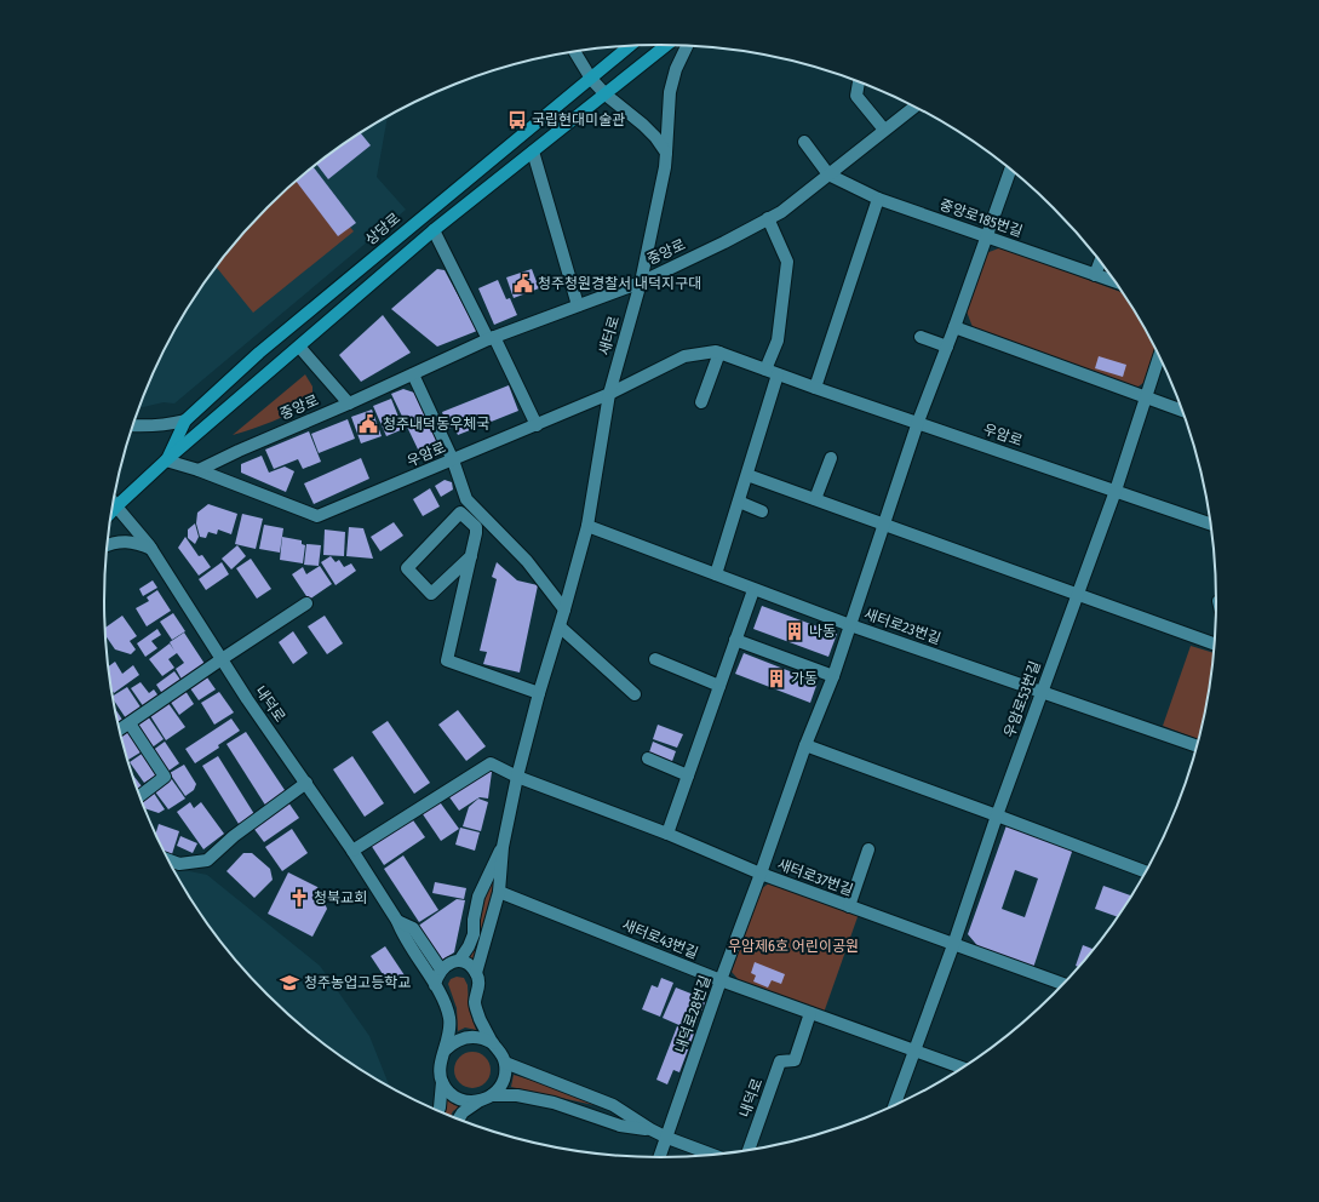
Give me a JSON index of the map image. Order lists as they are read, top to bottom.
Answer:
{
  "streets": {
    "main road": ["상당로"],
    "street": [
      "중앙로185번길",
      "중앙로",
      "새터로",
      "우암로",
      "새터로23번길",
      "우암로53번길",
      "내덕로",
      "새터로37번길",
      "새터로43번길",
      "내덕로28번길"
    ]
  },
  "crossings": [
    ["중앙로185번길", "중앙로"],
    ["중앙로185번길", "내덕로28번길"],
    ["상당로", "우암로"],
    ["상당로", "내덕로"],
    ["중앙로", "새터로"],
    ["중앙로", "우암로"],
    ["새터로", "우암로"],
    ["새터로", "새터로23번길"],
    ["새터로", "새터로37번길"],
    ["우암로", "우암로53번길"],
    ["우암로", "내덕로28번길"],
    ["새터로23번길", "우암로53번길"],
    ["새터로23번길", "내덕로28번길"],
    ["우암로53번길", "새터로37번길"],
    ["우암로53번길", "새터로43번길"],
    ["내덕로", "새터로43번길"],
    ["새터로37번길", "내덕로28번길"],
    ["새터로43번길", "내덕로28번길"]
  ],
  "parks": ["우암제6호 어린이공원"],
  "places": {
    "bus stop": ["국립현대미술관"],
    "public building": ["청주청원경찰서 내덕지구대", "청주내덕동우체국"],
    "building": ["나동", "가동"],
    "church": ["청북교회"],
    "school or university": ["청주농업고등학교"]
  }
}
